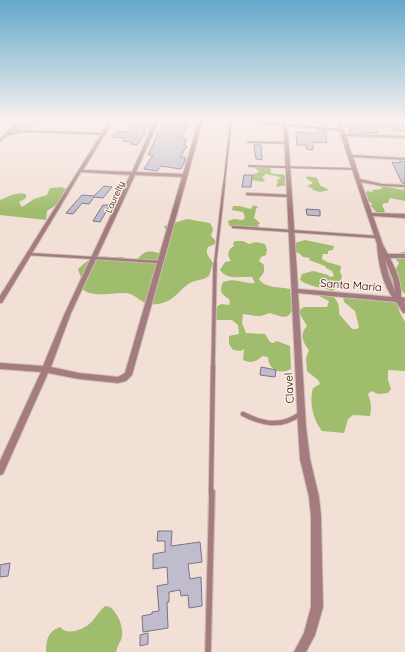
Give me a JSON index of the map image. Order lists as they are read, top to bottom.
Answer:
{
  "streets": {
    "street": ["Laurelty", "Santa María", "Clavel"]
  },
  "crossings": [
    ["Santa María", "Clavel"]
  ]
}
